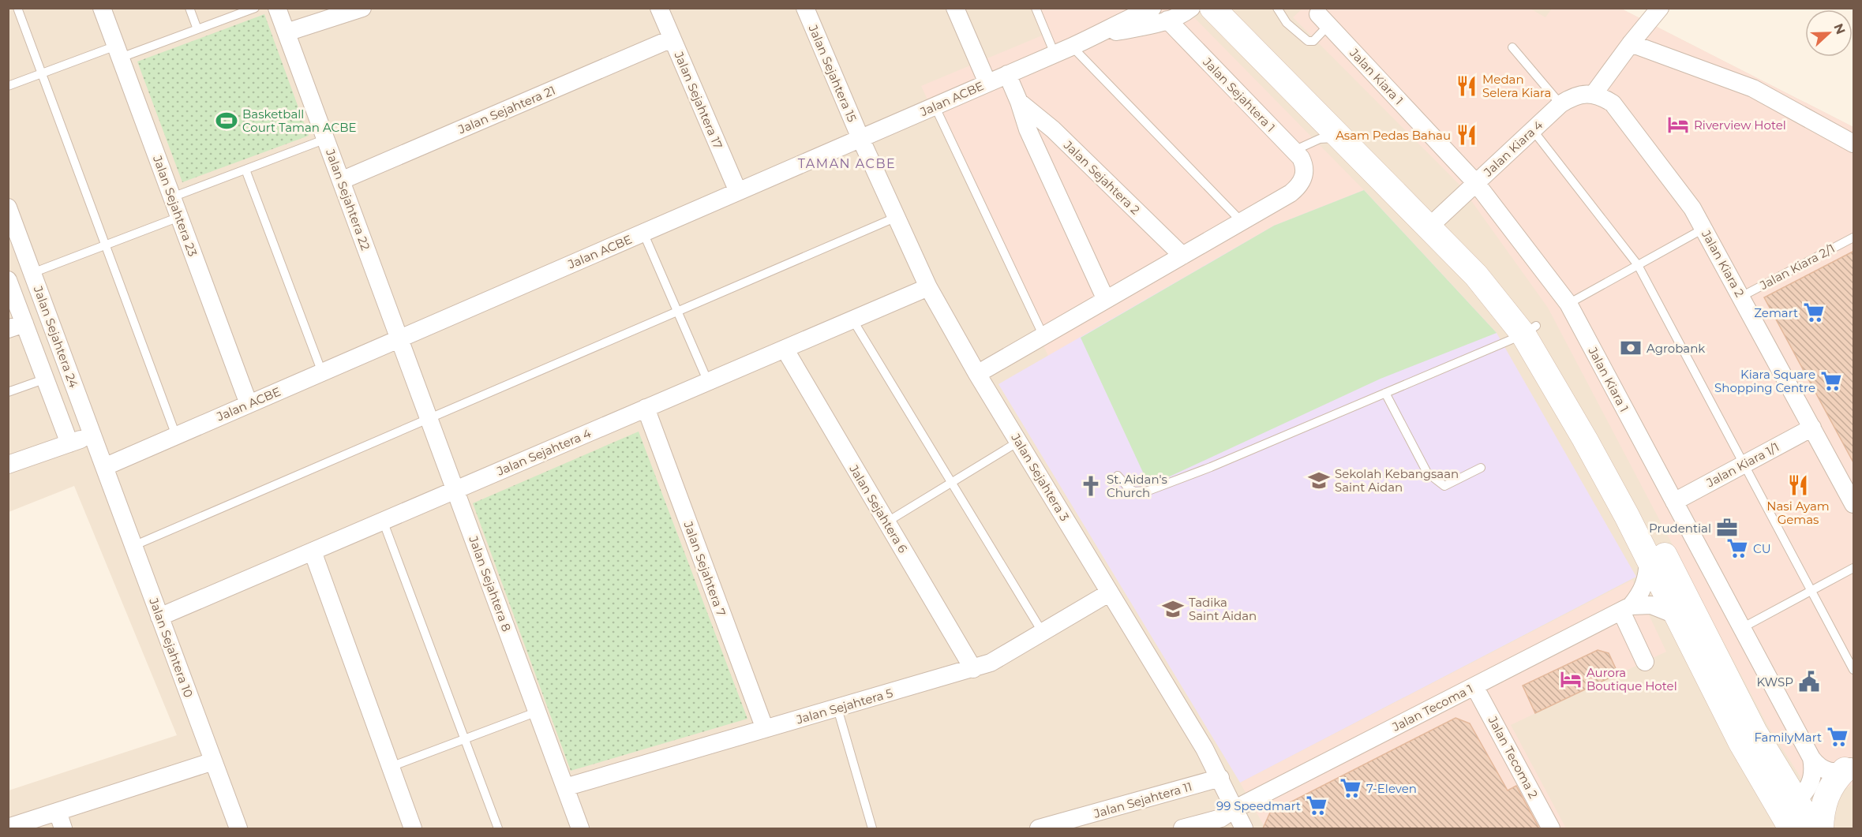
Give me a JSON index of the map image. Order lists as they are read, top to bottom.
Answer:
{
  "streets": {
    "street": [
      "Jalan Sejahtera 15",
      "Jalan Kiara 1",
      "Jalan Sejahtera 1",
      "Jalan ACBE",
      "Jalan Sejahtera 17",
      "Jalan Sejahtera 21",
      "Jalan Kiara 4",
      "Jalan Sejahtera 2",
      "Jalan Sejahtera 22",
      "Jalan Sejahtera 23",
      "Jalan Kiara 2",
      "Jalan Sejahtera 24",
      "Jalan Sejahtera 4",
      "Jalan Kiara 1/1",
      "Jalan Sejahtera 3",
      "Jalan Sejahtera 6",
      "Jalan Sejahtera 7",
      "Jalan Sejahtera 8",
      "Jalan Sejahtera 10",
      "Jalan Sejahtera 5",
      "Jalan Tecoma 1",
      "Jalan Tecoma 2",
      "Jalan Sejahtera 11"
    ],
    "lane": ["Jalan Kiara 2/1"]
  },
  "crossings": [
    ["Jalan Sejahtera 15", "Jalan ACBE"],
    ["Jalan Sejahtera 15", "Jalan Sejahtera 3"],
    ["Jalan Kiara 1", "Jalan Kiara 4"],
    ["Jalan Kiara 1", "Jalan Kiara 1/1"],
    ["Jalan Sejahtera 1", "Jalan ACBE"],
    ["Jalan ACBE", "Jalan Sejahtera 17"],
    ["Jalan ACBE", "Jalan Sejahtera 2"],
    ["Jalan ACBE", "Jalan Sejahtera 22"],
    ["Jalan ACBE", "Jalan Sejahtera 23"],
    ["Jalan ACBE", "Jalan Sejahtera 24"],
    ["Jalan ACBE", "Jalan Sejahtera 3"],
    ["Jalan ACBE", "Jalan Sejahtera 8"],
    ["Jalan ACBE", "Jalan Sejahtera 10"],
    ["Jalan Sejahtera 17", "Jalan Sejahtera 21"],
    ["Jalan Sejahtera 21", "Jalan Sejahtera 22"],
    ["Jalan Kiara 4", "Jalan Kiara 2"],
    ["Jalan Sejahtera 22", "Jalan Sejahtera 8"],
    ["Jalan Kiara 2", "Jalan Kiara 2/1"],
    ["Jalan Kiara 2", "Jalan Kiara 1/1"],
    ["Jalan Sejahtera 24", "Jalan Sejahtera 10"],
    ["Jalan Sejahtera 4", "Jalan Sejahtera 3"],
    ["Jalan Sejahtera 4", "Jalan Sejahtera 6"],
    ["Jalan Sejahtera 4", "Jalan Sejahtera 7"],
    ["Jalan Sejahtera 4", "Jalan Sejahtera 8"],
    ["Jalan Sejahtera 4", "Jalan Sejahtera 10"],
    ["Jalan Sejahtera 3", "Jalan Sejahtera 5"],
    ["Jalan Sejahtera 3", "Jalan Tecoma 1"],
    ["Jalan Sejahtera 3", "Jalan Sejahtera 11"],
    ["Jalan Sejahtera 6", "Jalan Sejahtera 5"],
    ["Jalan Sejahtera 7", "Jalan Sejahtera 5"],
    ["Jalan Sejahtera 8", "Jalan Sejahtera 5"],
    ["Jalan Tecoma 1", "Jalan Tecoma 2"]
  ],
  "districts": ["TAMAN ACBE"],
  "places": {
    "restaurant": ["Medan Selera Kiara", "Asam Pedas Bahau", "Nasi Ayam Gemas"],
    "sports": ["Basketball Court Taman ACBE"],
    "hotel": ["Riverview Hotel", "Aurora Boutique Hotel"],
    "supermarket": [
      "Zemart",
      "Kiara Square Shopping Centre",
      "CU",
      "FamilyMart",
      "7-Eleven",
      "99 Speedmart"
    ],
    "bank": ["Agrobank"],
    "school or university": ["Sekolah Kebangsaan Saint Aidan", "Tadika Saint Aidan"],
    "church": ["St. Aidan's Church"],
    "office": ["Prudential"],
    "public building": ["KWSP"]
  },
  "north": "right"
}
